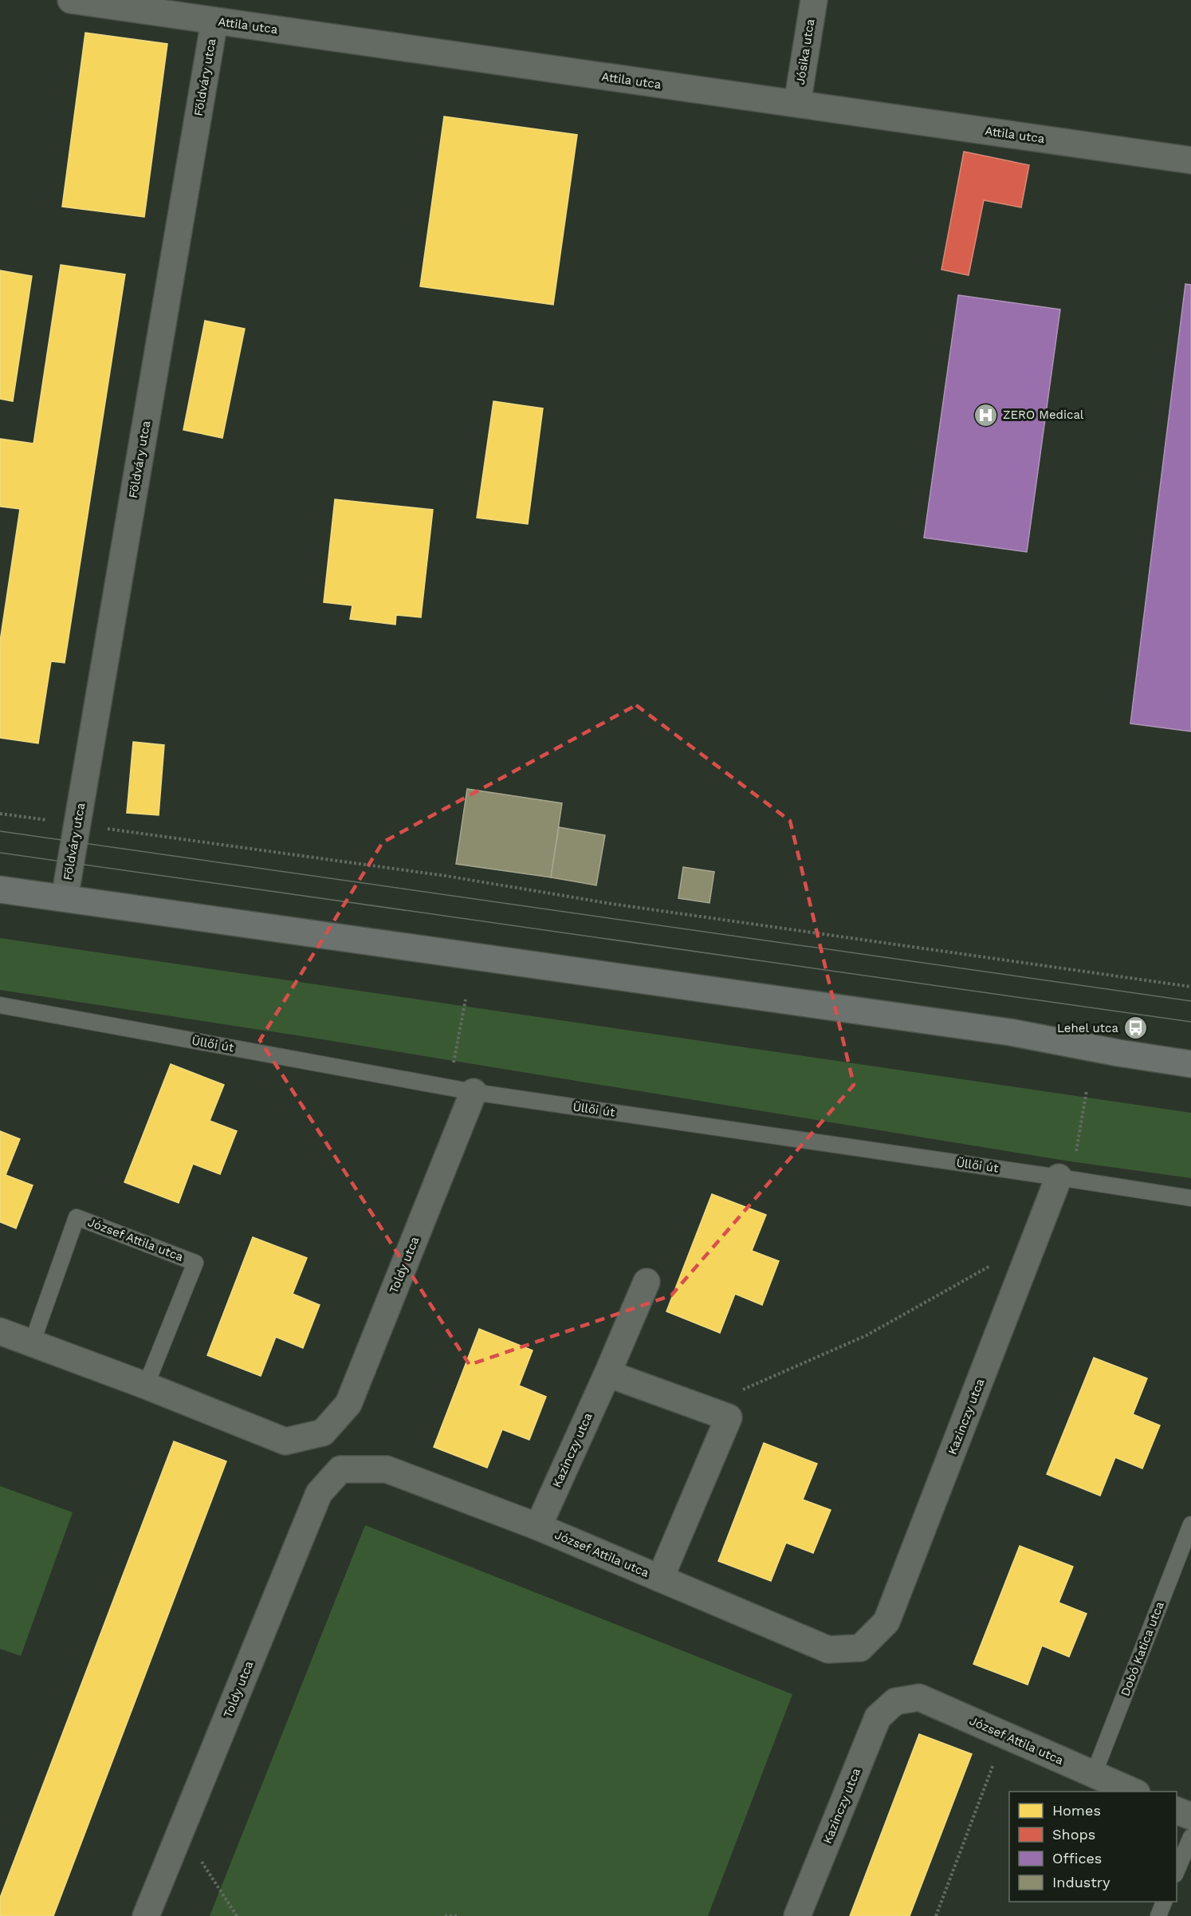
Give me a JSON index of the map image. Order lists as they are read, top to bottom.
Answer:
{
  "streets": {
    "street": [
      "Attila utca",
      "Jósika utca",
      "Földváry utca",
      "József Attila utca",
      "Toldy utca",
      "Kazinczy utca"
    ],
    "lane": ["Üllői út", "Dobó Katica utca"]
  },
  "crossings": [
    ["Attila utca", "Jósika utca"],
    ["Attila utca", "Földváry utca"],
    ["Üllői út", "Toldy utca"],
    ["Üllői út", "Kazinczy utca"],
    ["József Attila utca", "Toldy utca"],
    ["József Attila utca", "Kazinczy utca"],
    ["József Attila utca", "Dobó Katica utca"]
  ],
  "places": {
    "hospital": ["ZERO Medical"],
    "bus stop": ["Lehel utca"]
  },
  "legend": [
    "Homes",
    "Shops",
    "Offices",
    "Industry"
  ]
}
